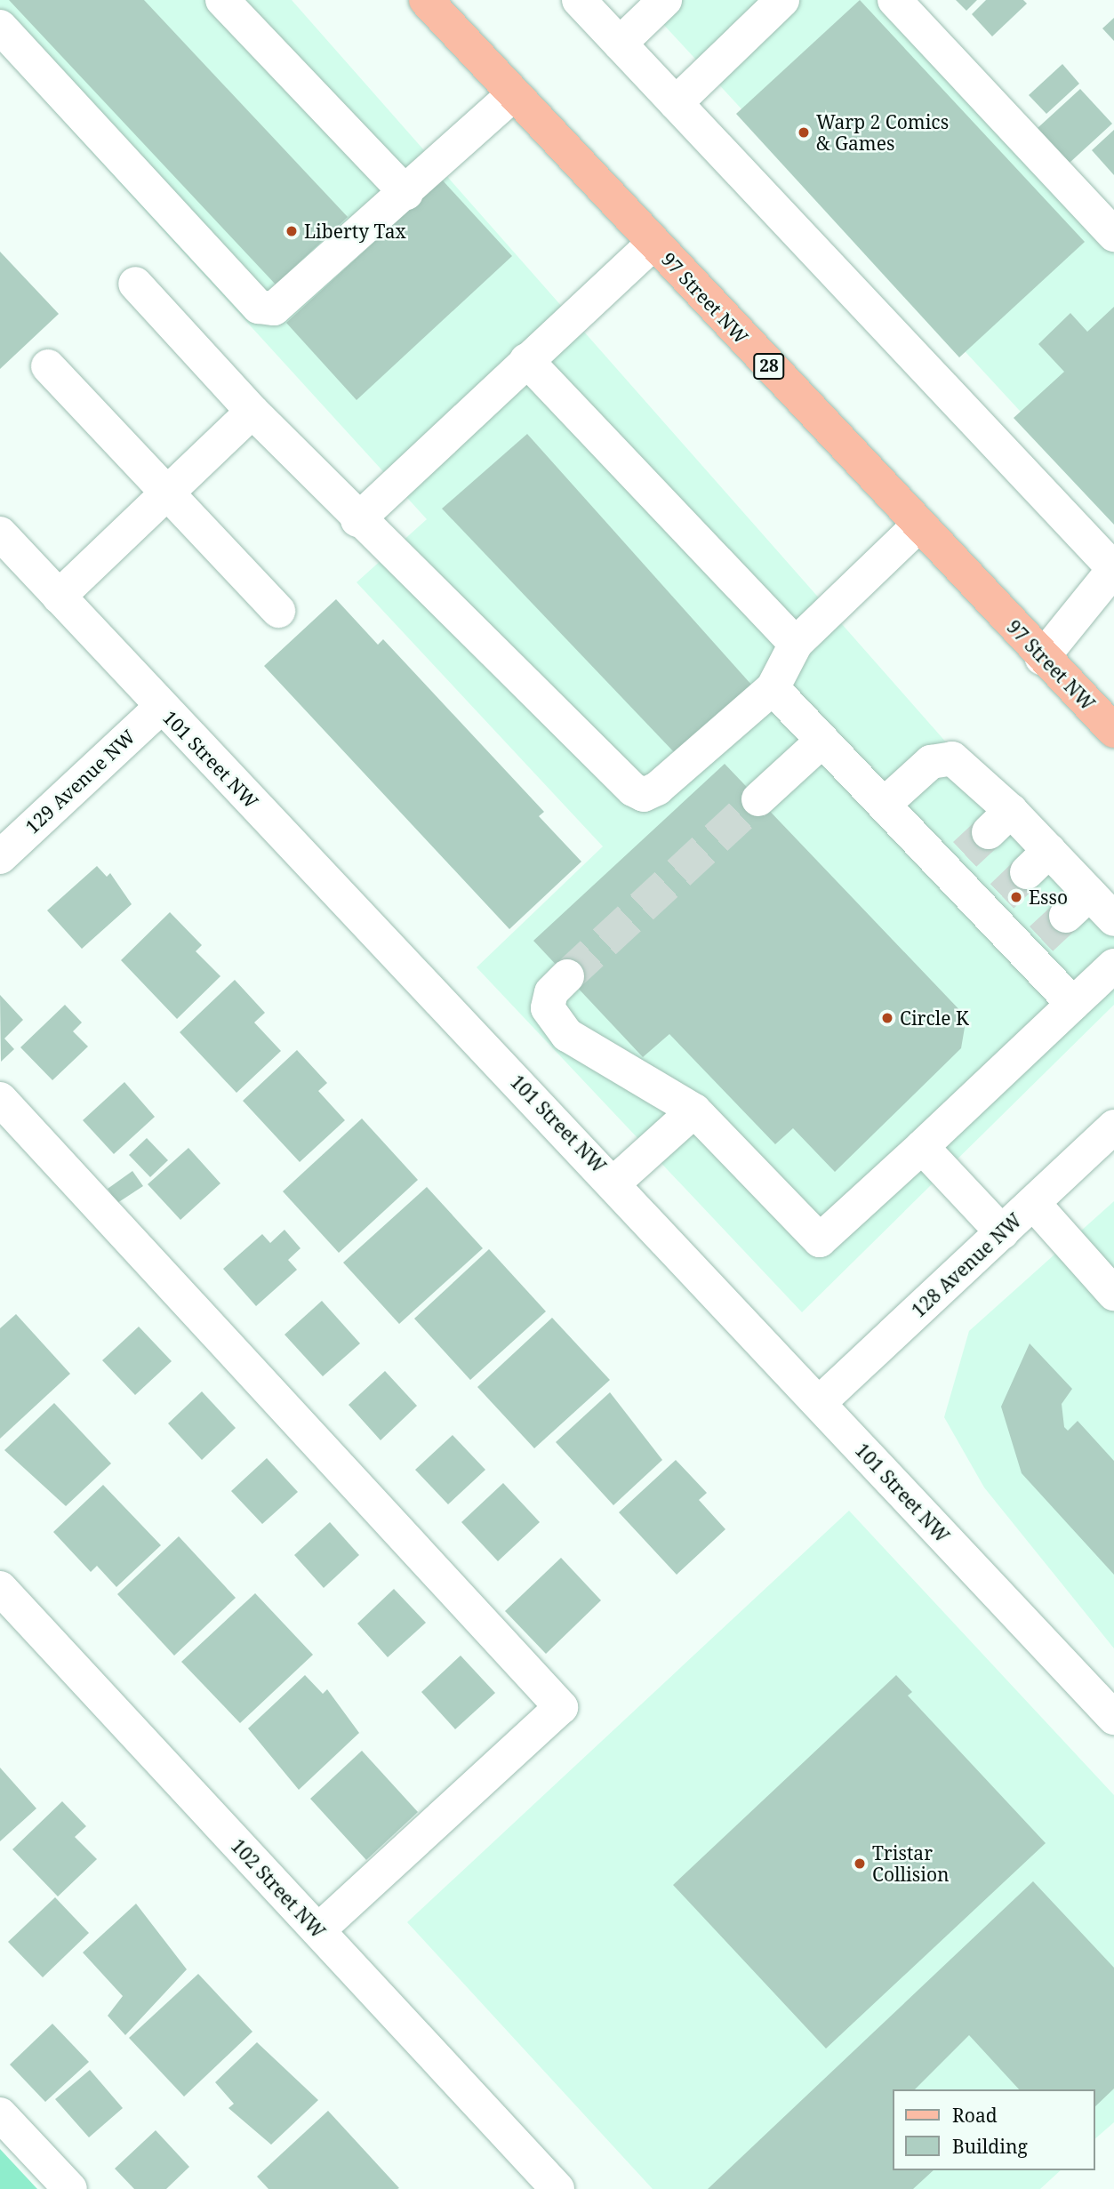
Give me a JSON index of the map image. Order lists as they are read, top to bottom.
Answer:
{
  "streets": {
    "main road": ["97 Street NW", "28"],
    "street": [
      "101 Street NW",
      "129 Avenue NW",
      "128 Avenue NW",
      "102 Street NW"
    ]
  },
  "crossings": [
    ["101 Street NW", "129 Avenue NW"],
    ["101 Street NW", "128 Avenue NW"]
  ],
  "places": [
    "Warp 2 Comics & Games",
    "Liberty Tax",
    "Esso",
    "Circle K",
    "Tristar Collision"
  ],
  "legend": ["Road", "Building"]
}
